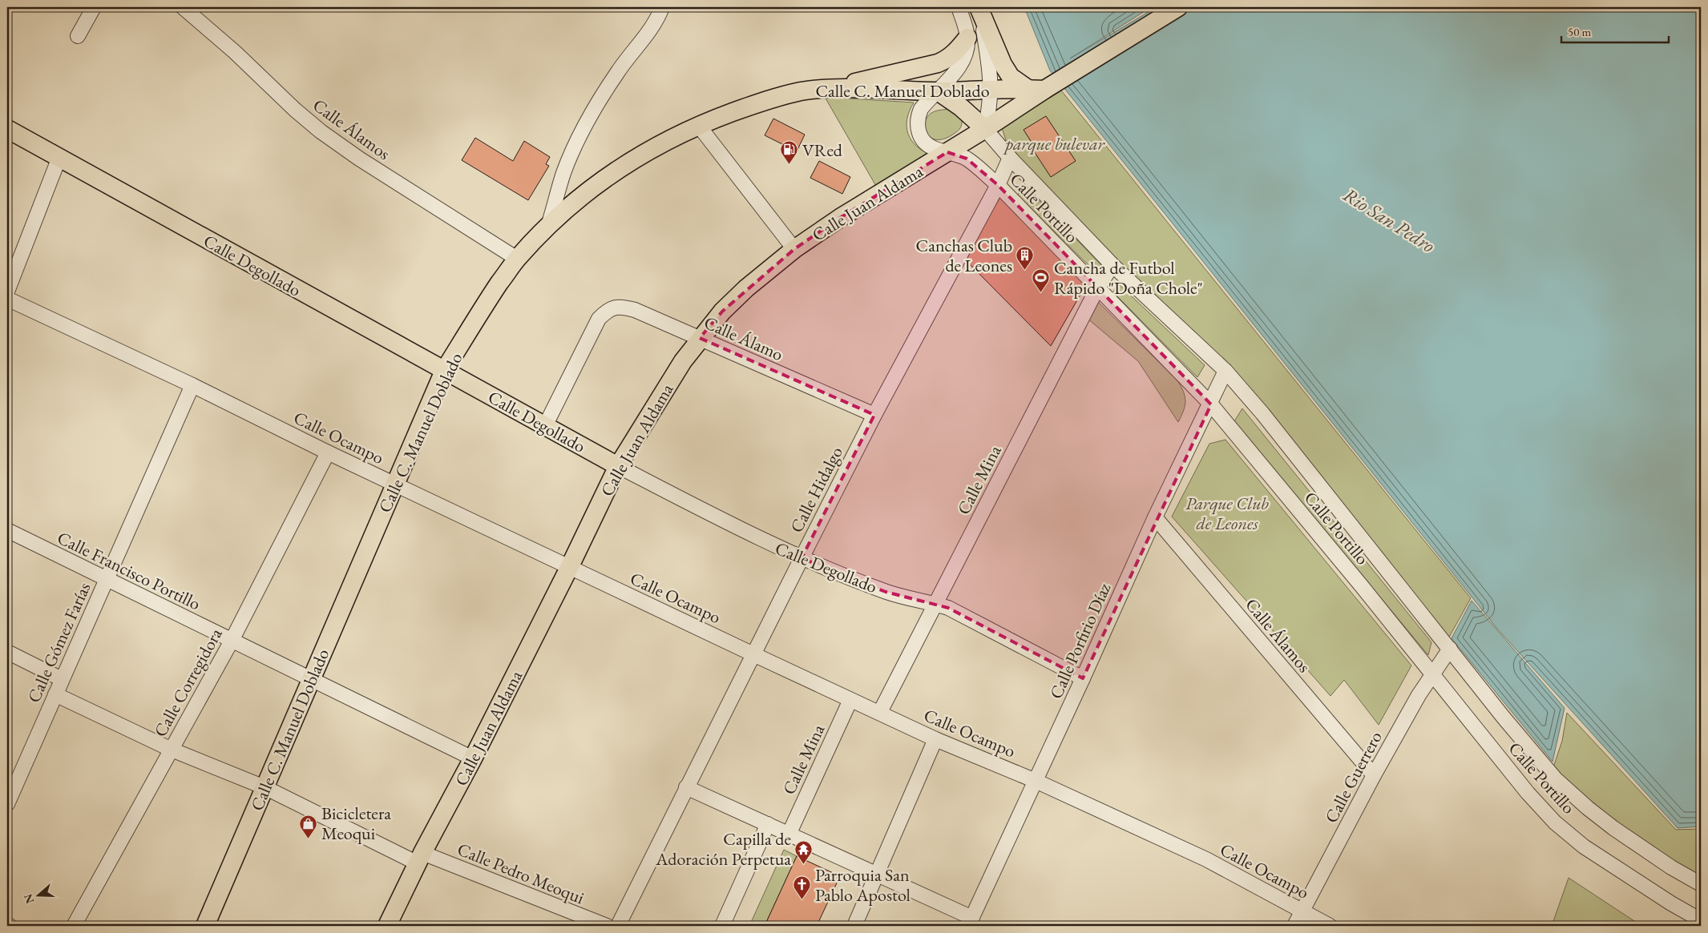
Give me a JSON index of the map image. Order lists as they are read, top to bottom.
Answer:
{
  "streets": {
    "main road": ["Calle C. Manuel Doblado", "Calle Juan Aldama", "Calle Degollado"],
    "street": [
      "Calle Álamos",
      "Calle Portillo",
      "Calle Álamo",
      "Calle Ocampo",
      "Calle Mina",
      "Calle Hidalgo",
      "Calle Francisco Portillo",
      "Calle Porfirio Díaz",
      "Calle Gómez Farías",
      "Calle Corregidora",
      "Calle Guerrero",
      "Calle Pedro Meoqui"
    ]
  },
  "crossings": [
    ["Calle C. Manuel Doblado", "Calle Álamos"],
    ["Calle C. Manuel Doblado", "Calle Juan Aldama"],
    ["Calle C. Manuel Doblado", "Calle Portillo"],
    ["Calle C. Manuel Doblado", "Calle Degollado"],
    ["Calle C. Manuel Doblado", "Calle Ocampo"],
    ["Calle C. Manuel Doblado", "Calle Francisco Portillo"],
    ["Calle C. Manuel Doblado", "Calle Pedro Meoqui"],
    ["Calle Álamos", "Calle Porfirio Díaz"],
    ["Calle Álamos", "Calle Guerrero"],
    ["Calle Juan Aldama", "Calle Portillo"],
    ["Calle Juan Aldama", "Calle Degollado"],
    ["Calle Juan Aldama", "Calle Álamo"],
    ["Calle Juan Aldama", "Calle Ocampo"],
    ["Calle Juan Aldama", "Calle Francisco Portillo"],
    ["Calle Juan Aldama", "Calle Pedro Meoqui"],
    ["Calle Portillo", "Calle Mina"],
    ["Calle Portillo", "Calle Hidalgo"],
    ["Calle Portillo", "Calle Porfirio Díaz"],
    ["Calle Portillo", "Calle Guerrero"],
    ["Calle Degollado", "Calle Álamo"],
    ["Calle Degollado", "Calle Mina"],
    ["Calle Degollado", "Calle Hidalgo"],
    ["Calle Degollado", "Calle Porfirio Díaz"],
    ["Calle Álamo", "Calle Hidalgo"],
    ["Calle Ocampo", "Calle Mina"],
    ["Calle Ocampo", "Calle Hidalgo"],
    ["Calle Ocampo", "Calle Porfirio Díaz"],
    ["Calle Ocampo", "Calle Gómez Farías"],
    ["Calle Ocampo", "Calle Corregidora"],
    ["Calle Ocampo", "Calle Guerrero"],
    ["Calle Francisco Portillo", "Calle Gómez Farías"],
    ["Calle Francisco Portillo", "Calle Corregidora"],
    ["Calle Gómez Farías", "Calle Pedro Meoqui"],
    ["Calle Corregidora", "Calle Pedro Meoqui"]
  ],
  "water": ["Rio San Pedro"],
  "parks": ["parque bulevar", "Parque Club de Leones"],
  "places": {
    "fuel station": ["VRed"],
    "building": ["Canchas Club de Leones"],
    "sports": ["Cancha de Futbol Rápido \"Doña Chole\""],
    "shop": ["Bicicletera Meoqui"],
    "temple": ["Capilla de Adoración Perpetua"],
    "church": ["Parroquia San Pablo Apostol"]
  },
  "scale_bar": "50 m",
  "north": "left"
}
